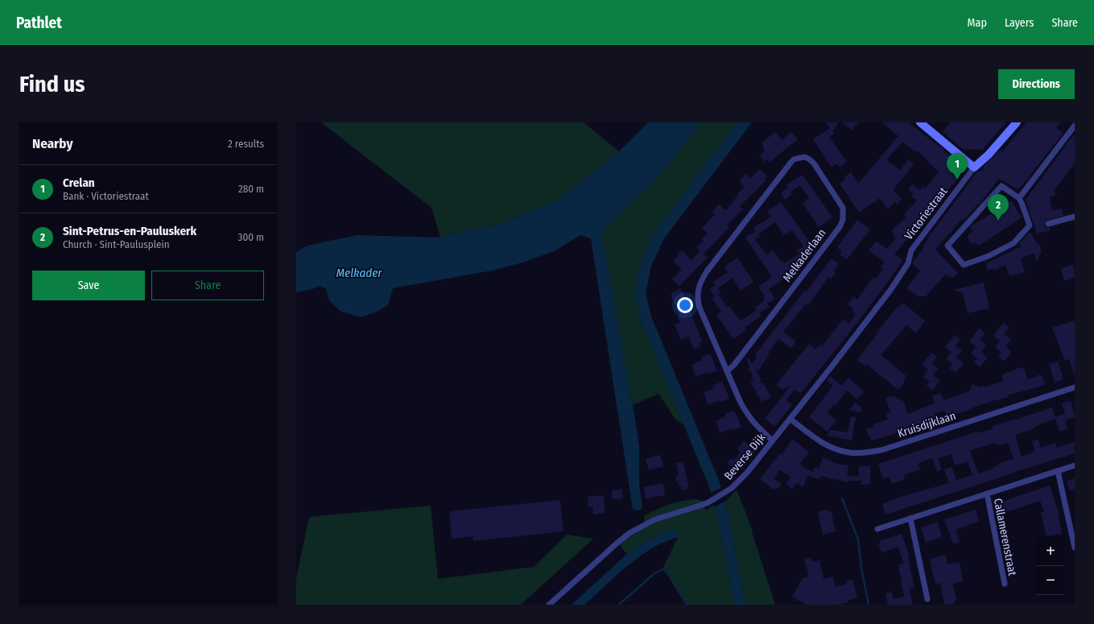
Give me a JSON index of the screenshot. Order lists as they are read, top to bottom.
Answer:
{
  "streets": {
    "main road": ["Victoriestraat"],
    "street": [
      "Melkaderlaan",
      "Kruisdijklaan",
      "Beverse Dijk",
      "Callamerenstraat"
    ]
  },
  "crossings": [
    ["Victoriestraat", "Beverse Dijk"],
    ["Melkaderlaan", "Beverse Dijk"],
    ["Kruisdijklaan", "Beverse Dijk"]
  ],
  "water": ["Melkader"],
  "page": {
    "header": "Pathlet",
    "nav": ["Map", "Layers", "Share"],
    "buttons": [
      "Directions",
      ["Save", "Share"]
    ],
    "title": "Find us",
    "heading": ["Nearby", "2 results"],
    "pins": ["1", "2"],
    "list": [
      {
        "mark": "1",
        "name": "Crelan",
        "note": "Bank · Victoriestraat",
        "value": "280 m"
      },
      {
        "mark": "2",
        "name": "Sint-Petrus-en-Pauluskerk",
        "note": "Church · Sint-Paulusplein",
        "value": "300 m"
      }
    ],
    "map_buttons": ["+", "−"]
  }
}
